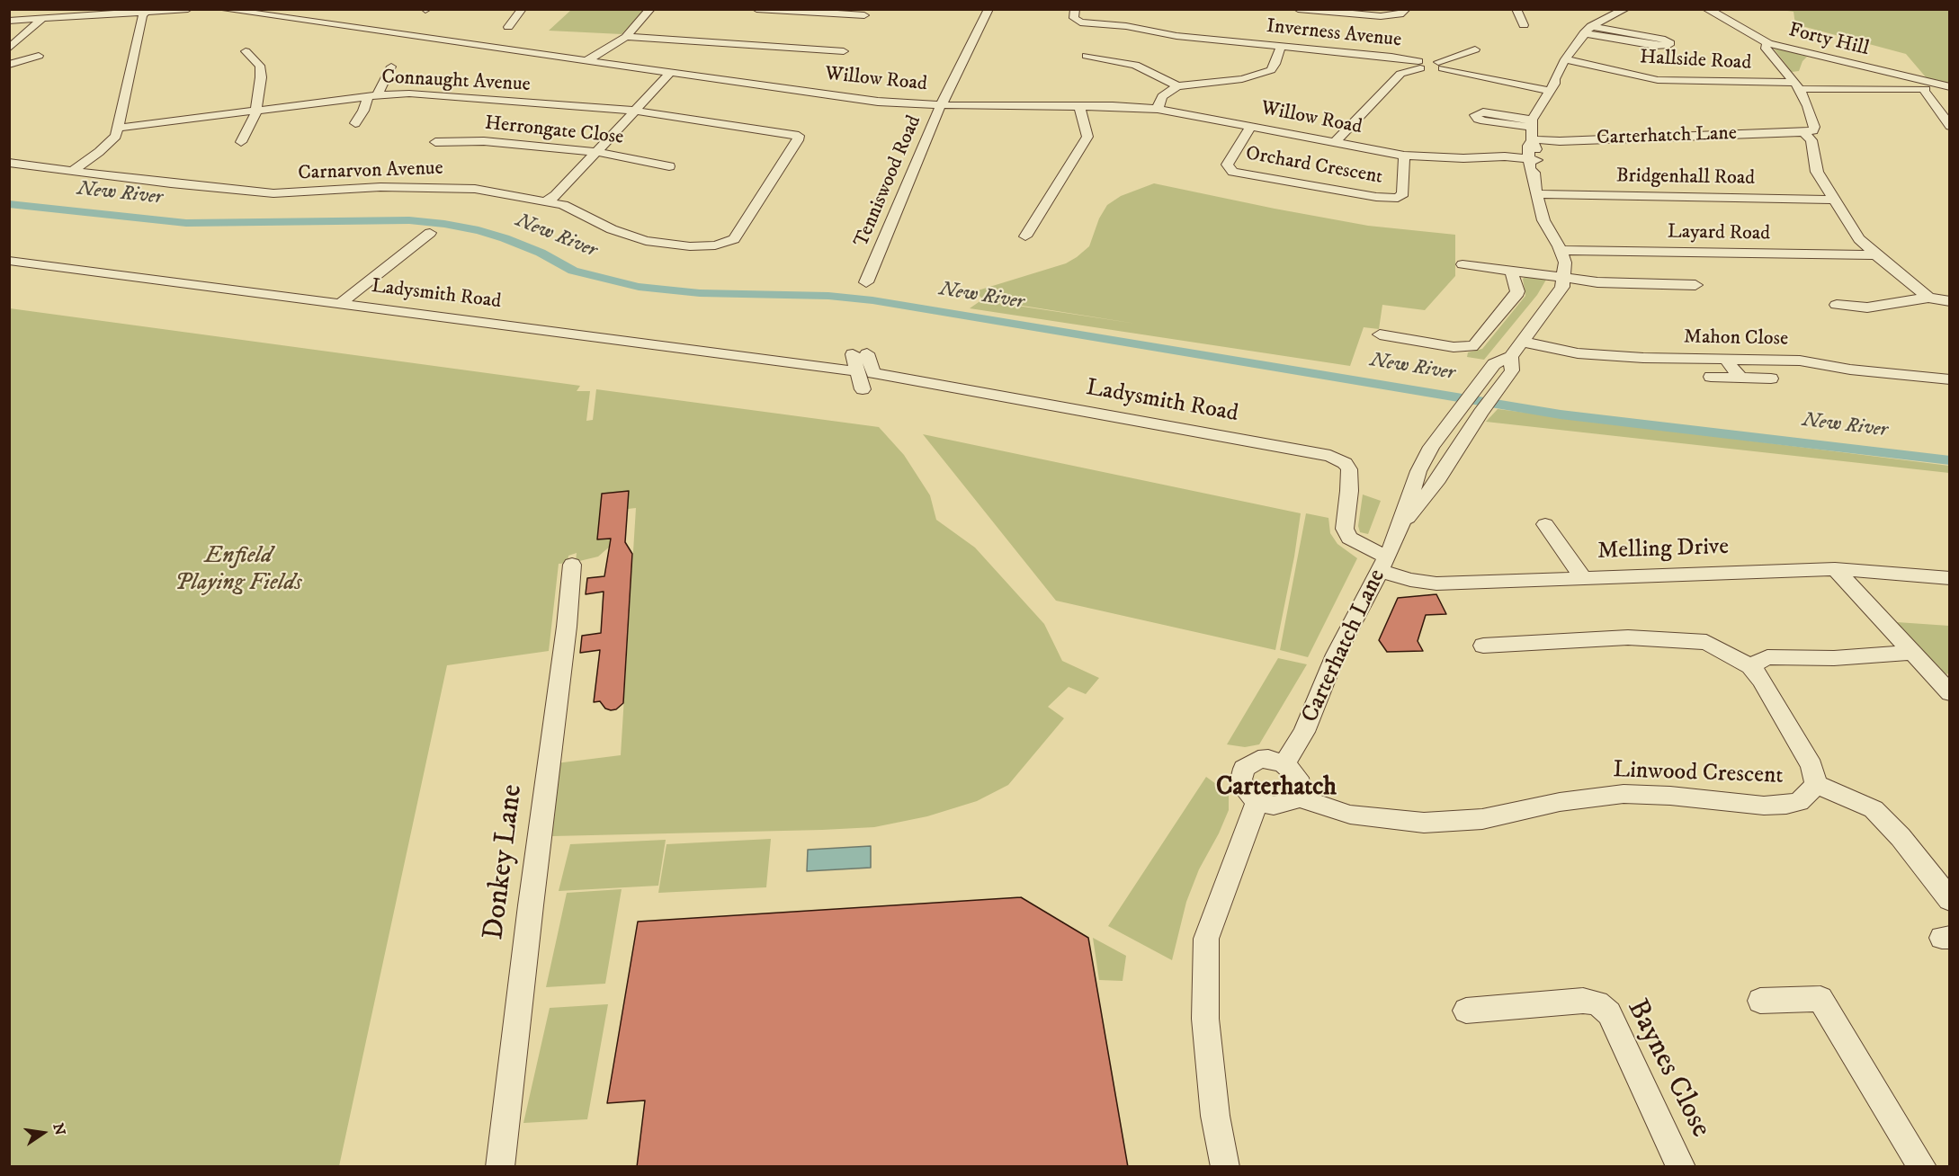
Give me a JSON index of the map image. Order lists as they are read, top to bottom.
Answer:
{
  "streets": {
    "street": [
      "Inverness Avenue",
      "Forty Hill",
      "Hallside Road",
      "Willow Road",
      "Connaught Avenue",
      "Herrongate Close",
      "Carterhatch Lane",
      "Orchard Crescent",
      "Carnarvon Avenue",
      "Bridgenhall Road",
      "Tenniswood Road",
      "Layard Road",
      "Ladysmith Road",
      "Mahon Close",
      "Melling Drive",
      "Linwood Crescent",
      "Donkey Lane",
      "Baynes Close"
    ]
  },
  "crossings": [
    ["Forty Hill", "Hallside Road"],
    ["Willow Road", "Orchard Crescent"],
    ["Willow Road", "Tenniswood Road"],
    ["Connaught Avenue", "Carnarvon Avenue"],
    ["Carterhatch Lane", "Ladysmith Road"],
    ["Carterhatch Lane", "Mahon Close"],
    ["Carterhatch Lane", "Melling Drive"],
    ["Carterhatch Lane", "Linwood Crescent"],
    ["Ladysmith Road", "Melling Drive"]
  ],
  "districts": ["Carterhatch"],
  "water": ["New River"],
  "parks": ["Enfield Playing Fields"],
  "north": "right"
}
